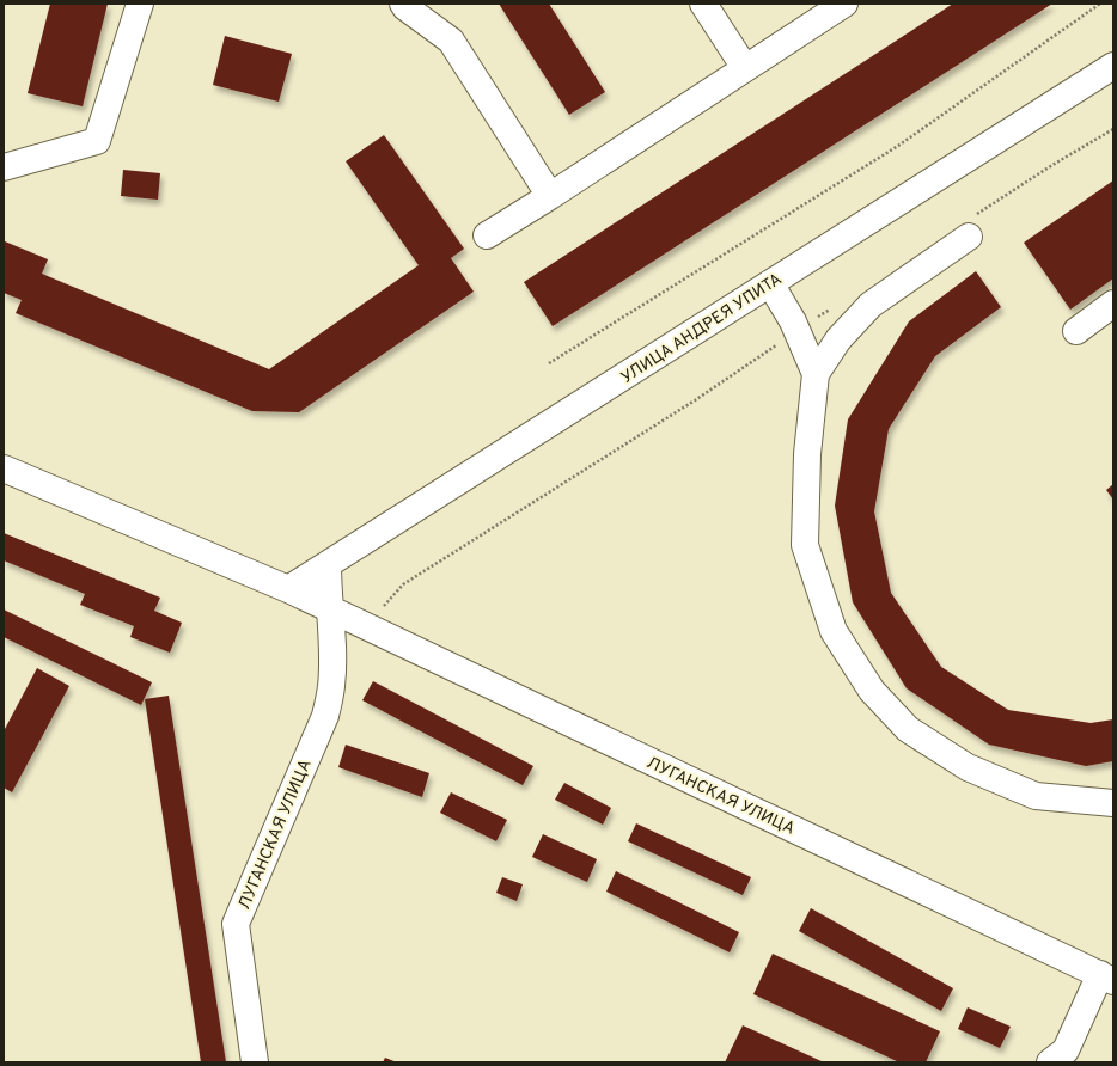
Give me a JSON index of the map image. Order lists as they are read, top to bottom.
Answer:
{
  "streets": {
    "street": ["УЛИЦА АНДРЕЯ УПИТА", "ЛУГАНСКАЯ УЛИЦА"]
  },
  "crossings": [
    ["УЛИЦА АНДРЕЯ УПИТА", "ЛУГАНСКАЯ УЛИЦА"]
  ]
}
